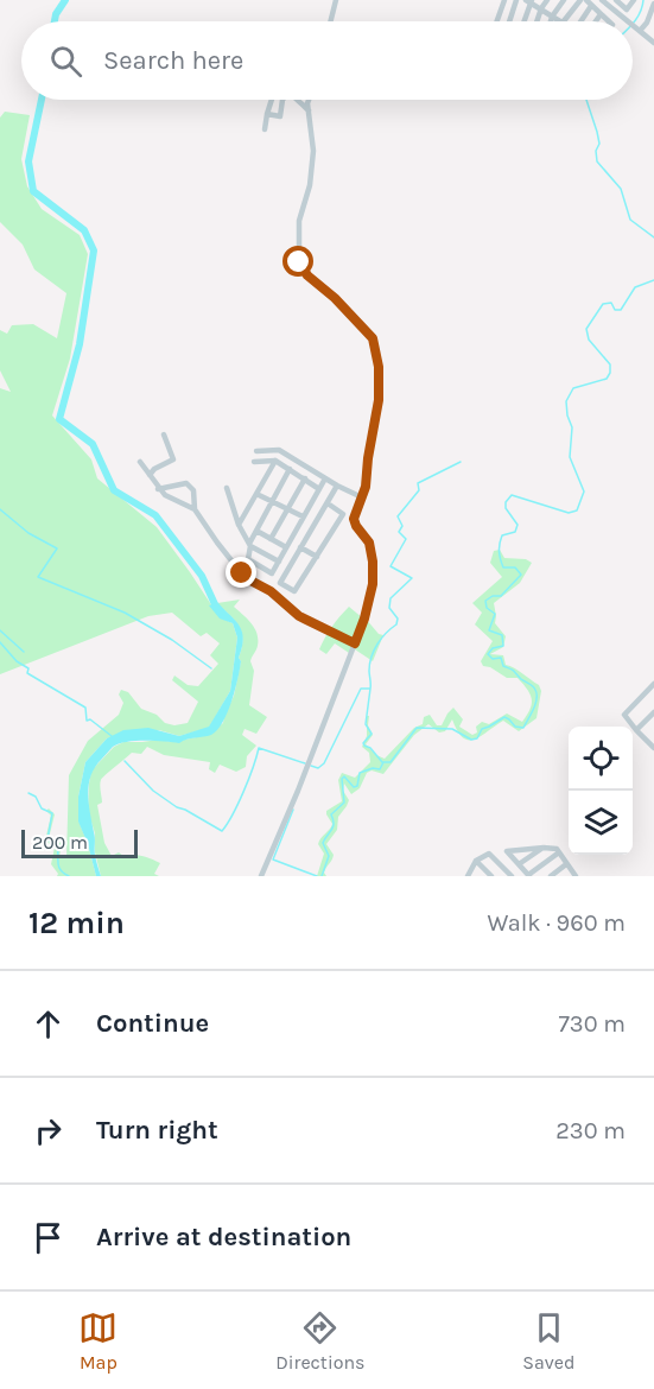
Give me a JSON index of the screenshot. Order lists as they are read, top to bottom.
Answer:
{
  "scale_bar": "200 m",
  "page": {
    "search": "Search here",
    "scale": "200 m",
    "heading": ["12 min", "Walk · 960 m"],
    "list": [
      ["Continue", "730 m"],
      ["Turn right", "230 m"],
      "Arrive at destination"
    ],
    "nav": ["Map", "Directions", "Saved"]
  }
}
